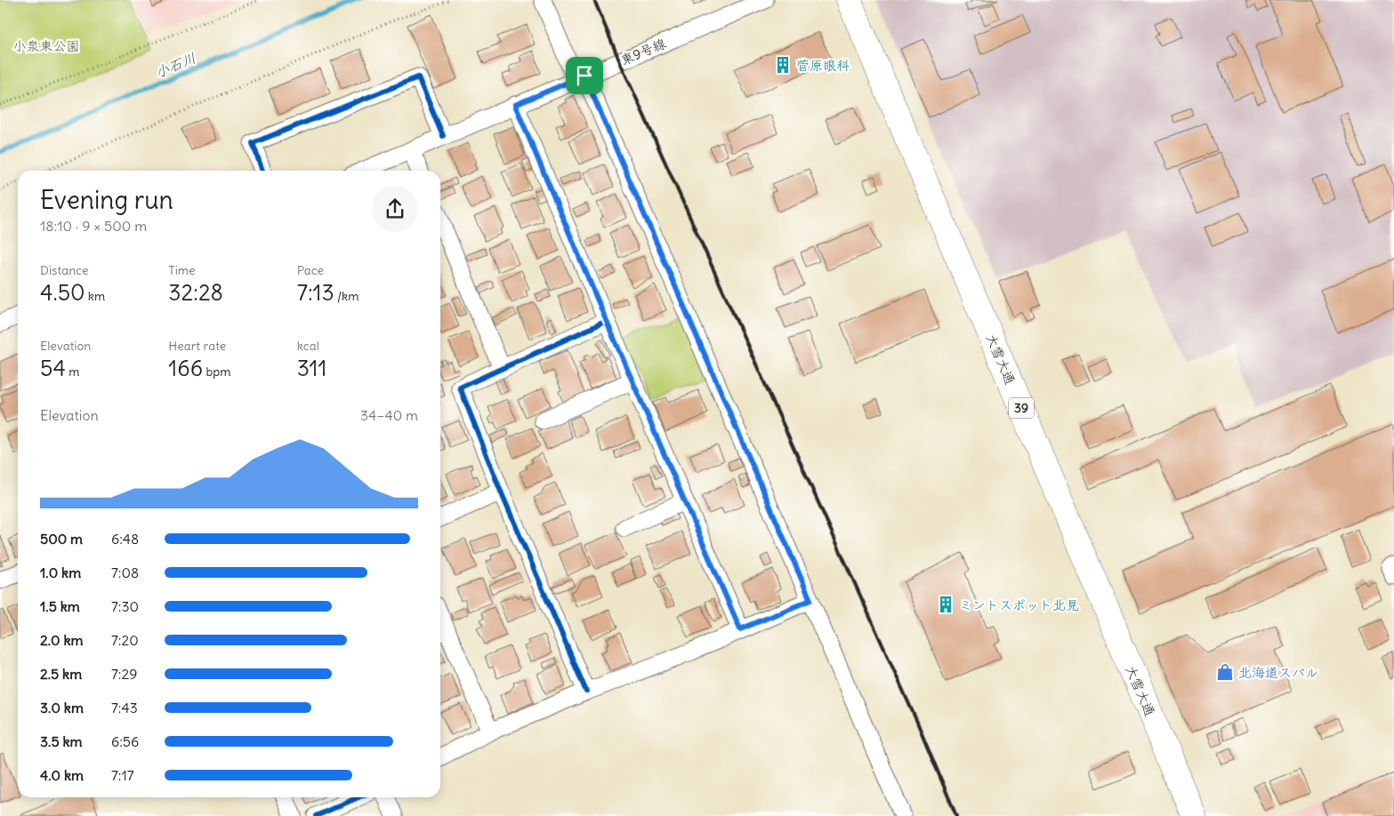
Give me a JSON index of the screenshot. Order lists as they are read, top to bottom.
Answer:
{
  "streets": {
    "highway": ["大雪大通", "39"],
    "street": ["東9号線"]
  },
  "water": ["小石川"],
  "parks": ["小泉東公園"],
  "places": {
    "building": ["菅原眼科", "ミントスポット北見"],
    "shop": ["北海道スバル"]
  },
  "page": {
    "heading": ["Evening run", "18:10 · 9 × 500 m"],
    "stats": [
      ["Distance", "4.50 km"],
      ["Time", "32:28"],
      ["Pace", "7:13 /km"],
      ["Elevation", "54 m"],
      ["Heart rate", "166 bpm"],
      ["kcal", "311"]
    ],
    "chart": ["Elevation", "34–40 m"],
    "list": [
      {
        "name": "500 m",
        "note": "6:48"
      },
      {
        "name": "1.0 km",
        "note": "7:08"
      },
      {
        "name": "1.5 km",
        "note": "7:30"
      },
      {
        "name": "2.0 km",
        "note": "7:20"
      },
      {
        "name": "2.5 km",
        "note": "7:29"
      },
      {
        "name": "3.0 km",
        "note": "7:43"
      },
      {
        "name": "3.5 km",
        "note": "6:56"
      },
      {
        "name": "4.0 km",
        "note": "7:17"
      }
    ]
  }
}
